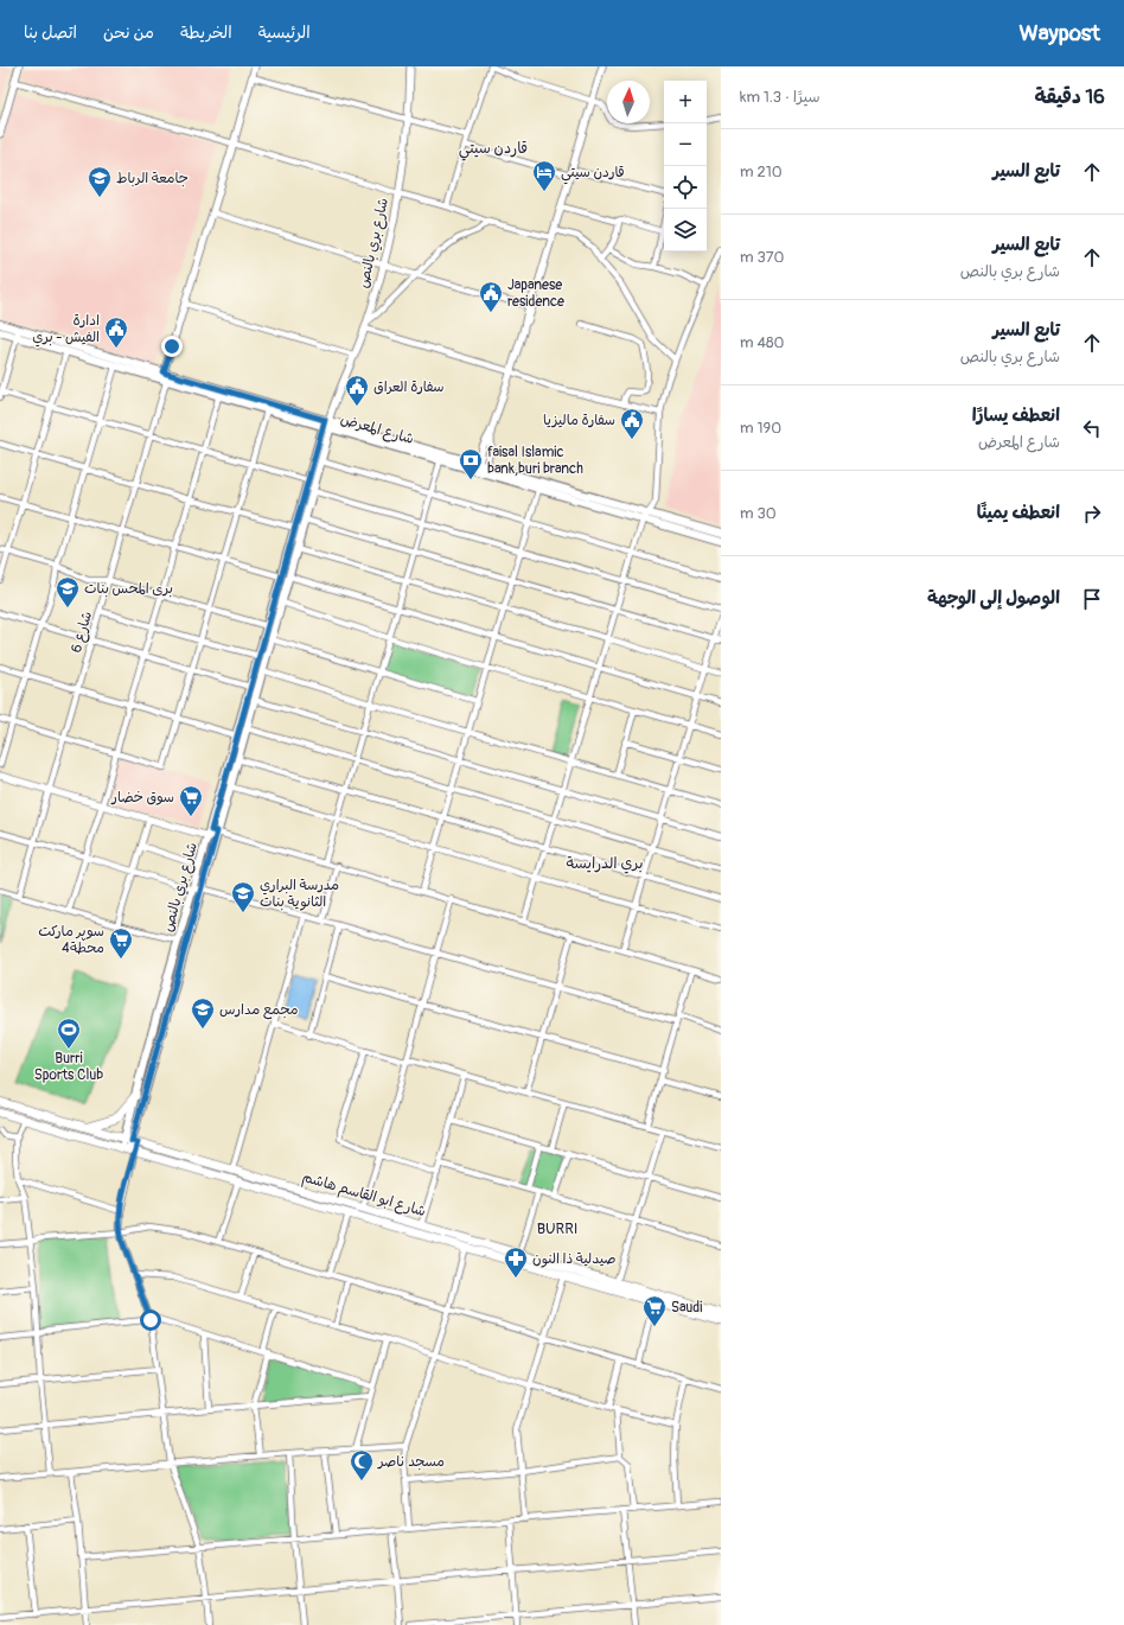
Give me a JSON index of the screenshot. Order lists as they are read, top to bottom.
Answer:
{
  "streets": {
    "main road": ["شارع بري بالنص", "شارع المعرض", "شارع ابو القاسم هاشم"],
    "street": ["شارع 6"]
  },
  "crossings": [
    ["شارع بري بالنص", "شارع المعرض"],
    ["شارع بري بالنص", "شارع ابو القاسم هاشم"],
    ["شارع المعرض", "شارع 6"]
  ],
  "districts": ["قاردن سيتي", "بري الدرايسة", "BURRI"],
  "places": {
    "hotel": ["قاردن سيتي"],
    "school or university": [
      "جامعة الرباط",
      "برى المحس بنات",
      "مدرسة البراري الثانوية بنات",
      "مجمع مدارس"
    ],
    "public building": [
      "Japanese residence",
      "ادارة الفيش - بري",
      "سفارة العراق",
      "سفارة ماليزيا"
    ],
    "bank": ["faisal Islamic bank,buri branch"],
    "supermarket": ["سوق خضار", "سوپر مارکت محطة4", "Saudi"],
    "sports": ["Burri Sports Club"],
    "pharmacy": ["صيدلية ذا النون"],
    "mosque": ["مسجد ناصر"]
  },
  "north": "top",
  "page": {
    "header": "Waypost",
    "nav": [
      "الرئيسية",
      "الخريطة",
      "من نحن",
      "اتصل بنا"
    ],
    "heading": ["16 دقيقة", "سيرًا · 1.3 km"],
    "map_buttons": ["+", "−"],
    "list": [
      ["تابع السير", "210 m"],
      ["تابع السير", "شارع بري بالنص", "370 m"],
      ["تابع السير", "شارع بري بالنص", "480 m"],
      ["انعطف يسارًا", "شارع المعرض", "190 m"],
      ["انعطف يمينًا", "30 m"],
      "الوصول إلى الوجهة"
    ]
  }
}
